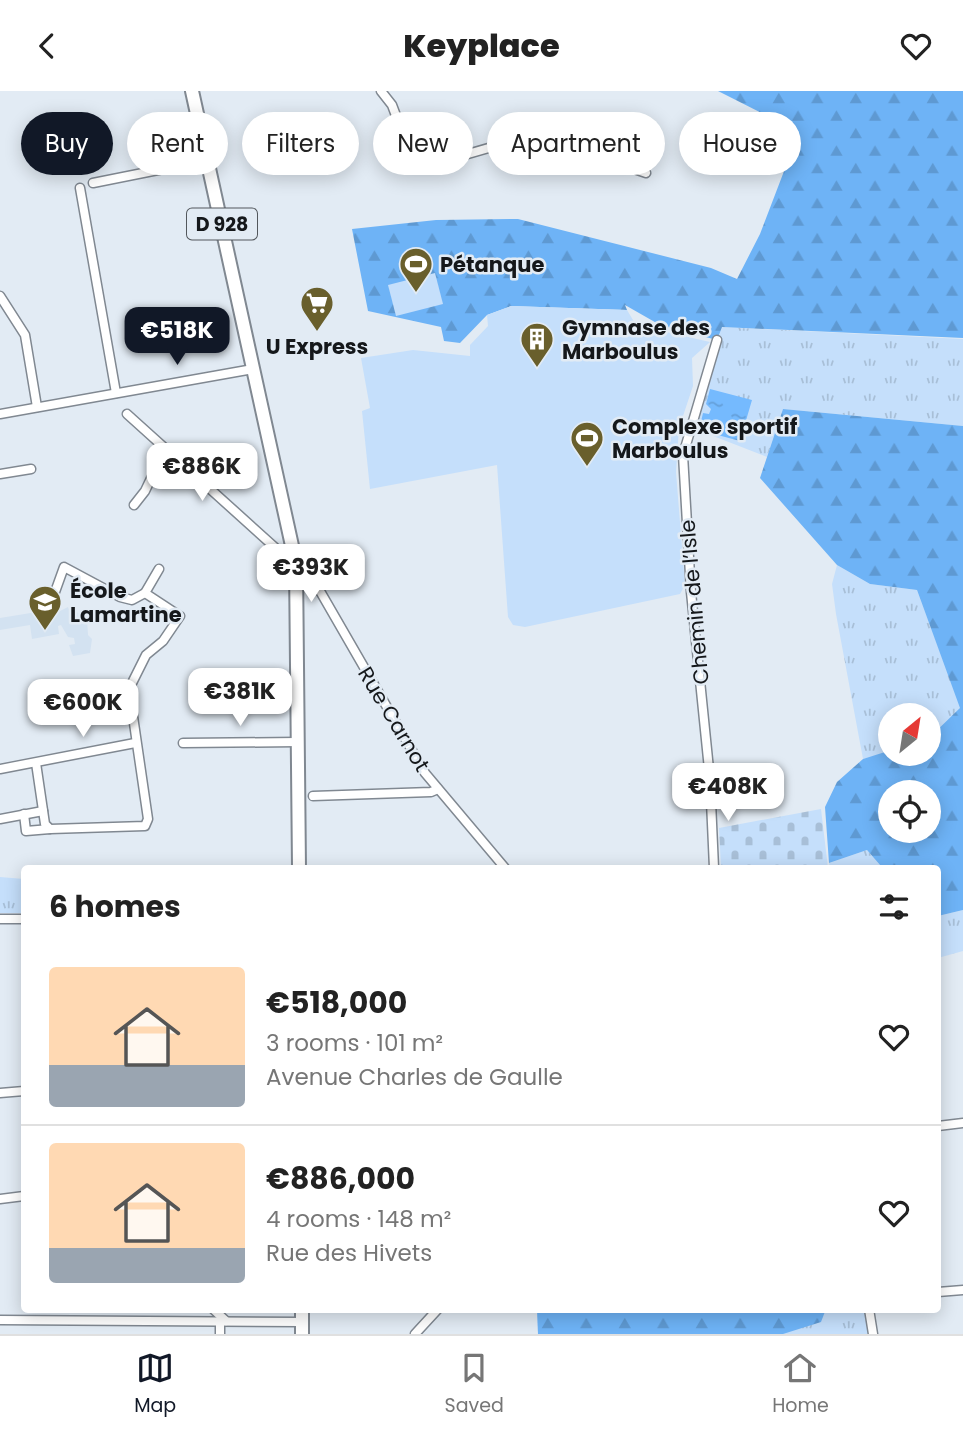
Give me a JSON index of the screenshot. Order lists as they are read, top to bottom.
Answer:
{
  "streets": {
    "main road": ["D 928"],
    "street": ["Chemin de l’Isle", "Rue Carnot"]
  },
  "crossings": [
    ["D 928", "Rue Carnot"]
  ],
  "places": {
    "sports": ["Pétanque", "Complexe sportif Marboulus"],
    "supermarket": ["U Express"],
    "building": ["Gymnase des Marboulus"],
    "school or university": ["École Lamartine"]
  },
  "north": "top right",
  "page": {
    "header": "Keyplace",
    "chip": [
      "Buy",
      "Rent",
      "Filters",
      "New",
      "Apartment",
      "House"
    ],
    "price": [
      "€518K",
      "€886K",
      "€393K",
      "€381K",
      "€600K",
      "€408K"
    ],
    "heading": "6 homes",
    "list": [
      {
        "name": "€518,000",
        "note": "3 rooms · 101 m² · Avenue Charles de Gaulle"
      },
      {
        "name": "€886,000",
        "note": "4 rooms · 148 m² · Rue des Hivets"
      }
    ],
    "tabs": ["Map", "Saved", "Home"]
  }
}
